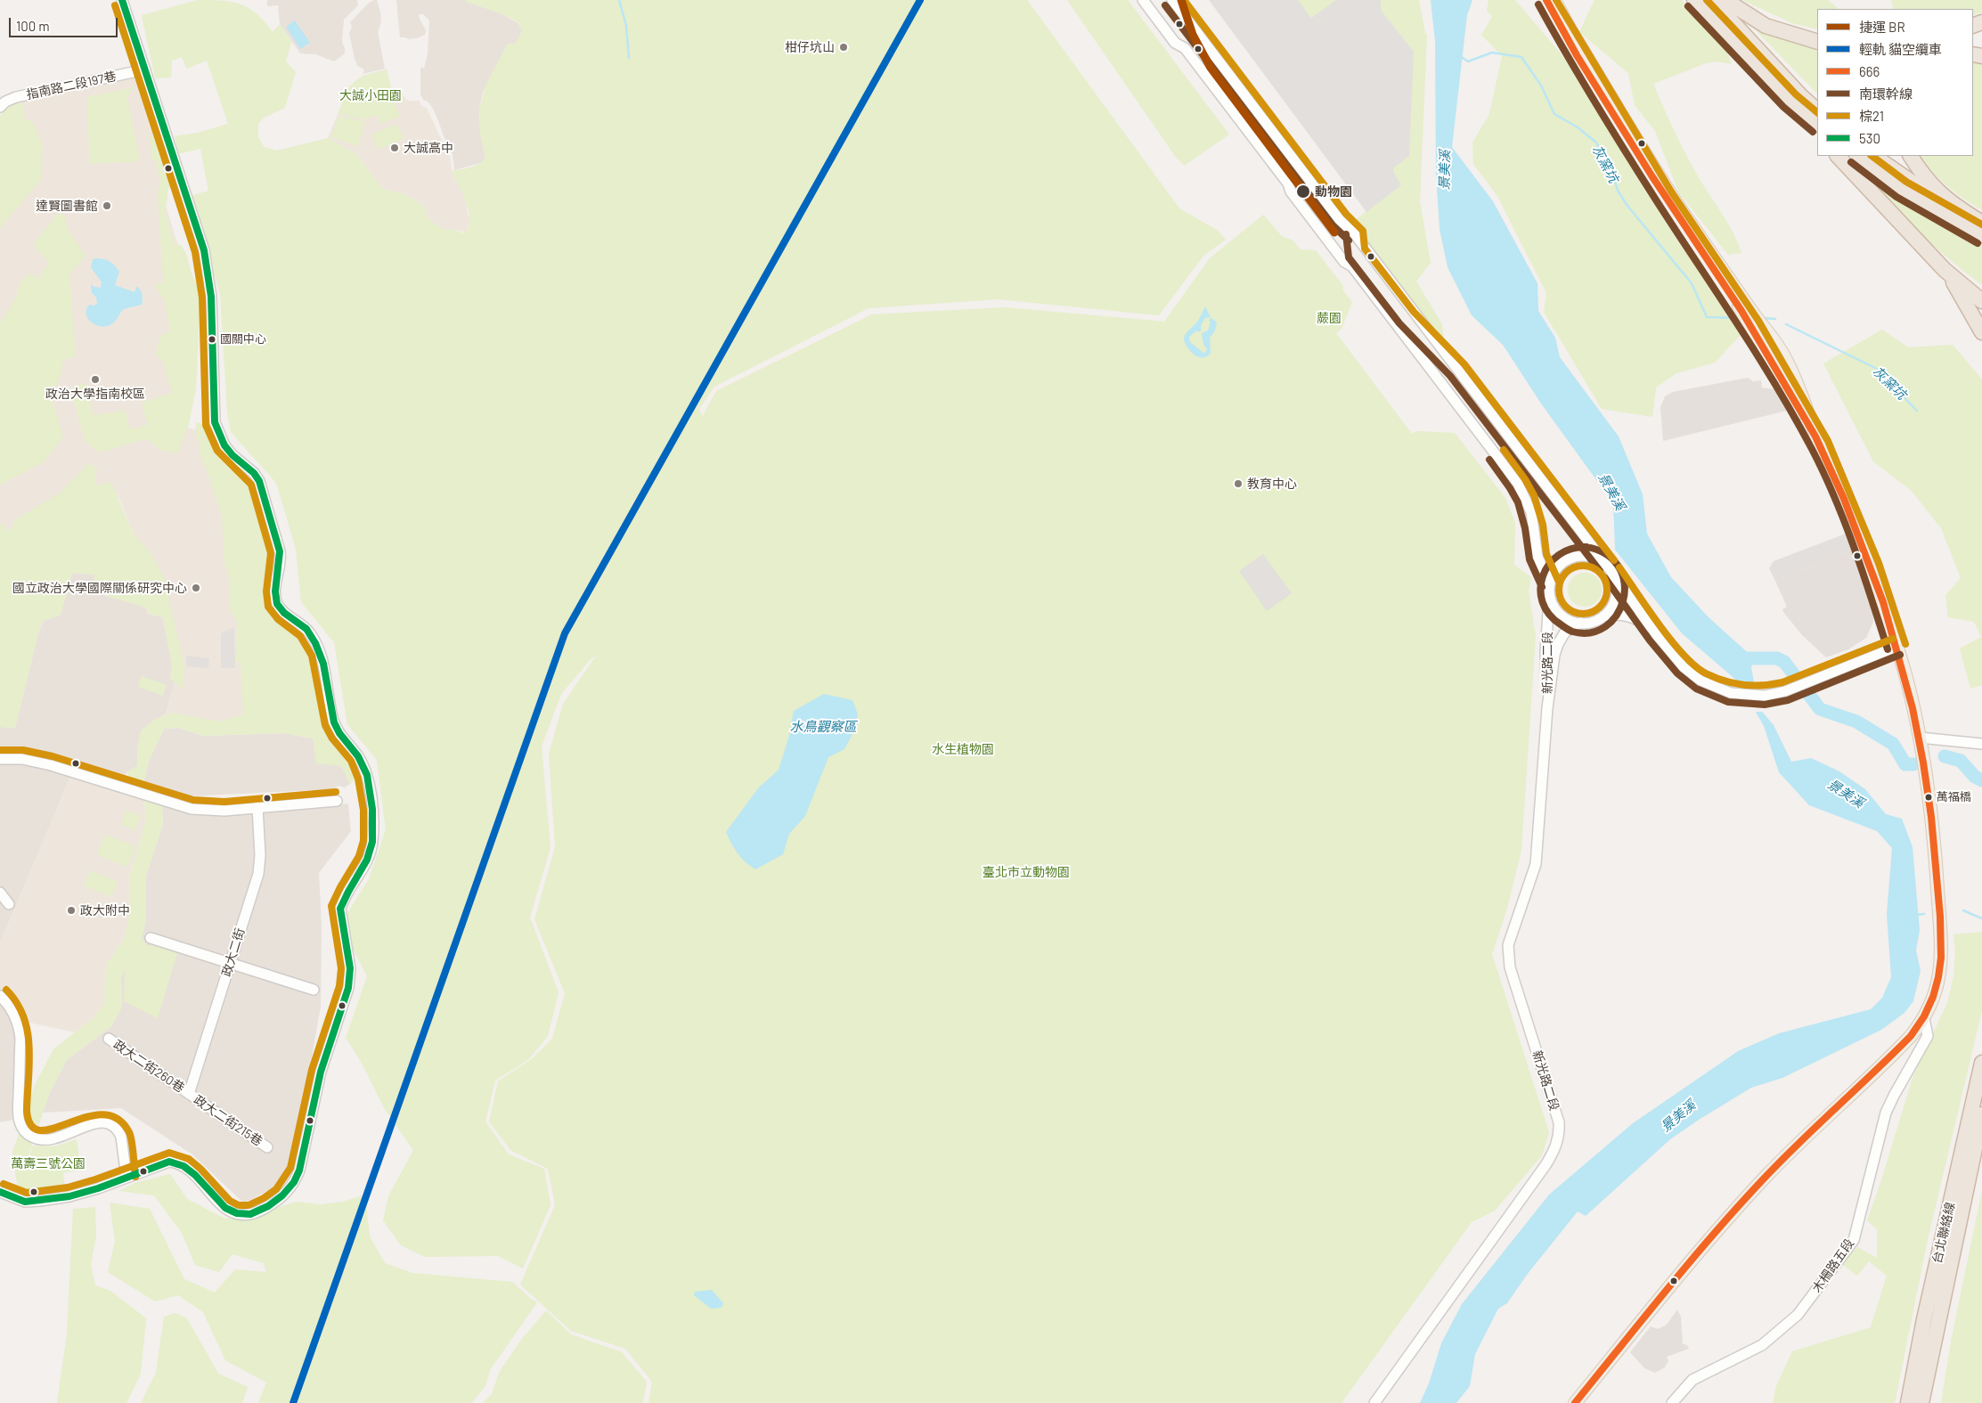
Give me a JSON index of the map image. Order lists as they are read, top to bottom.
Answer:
{
  "streets": {
    "highway": ["台北聯絡線"],
    "main road": ["木柵路五段"],
    "street": [
      "指南路二段197巷",
      "新光路二段",
      "政大二街",
      "政大二街260巷",
      "政大二街215巷"
    ]
  },
  "crossings": [
    ["政大二街", "政大二街260巷"],
    ["政大二街", "政大二街215巷"],
    ["政大二街260巷", "政大二街215巷"]
  ],
  "water": ["灰窯坑", "景美溪", "水鳥觀察區"],
  "parks": [
    "大誠小田園",
    "蕨園",
    "水生植物園",
    "臺北市立動物園",
    "萬壽三號公園"
  ],
  "places": [
    "柑仔坑山",
    "大誠高中",
    "動物園",
    "達賢圖書館",
    "國關中心",
    "政治大學指南校區",
    "教育中心",
    "國立政治大學國際關係研究中心",
    "萬福橋",
    "政大附中"
  ],
  "lines": [
    "metro line BR",
    "tram line 貓空纜車",
    "transit line 666",
    "transit line 棕21",
    "transit line 530",
    "transit line 南環幹線"
  ],
  "legend": [
    "捷運 BR",
    "輕軌 貓空纜車",
    "666",
    "南環幹線",
    "棕21",
    "530"
  ],
  "scale_bar": "100 m"
}
